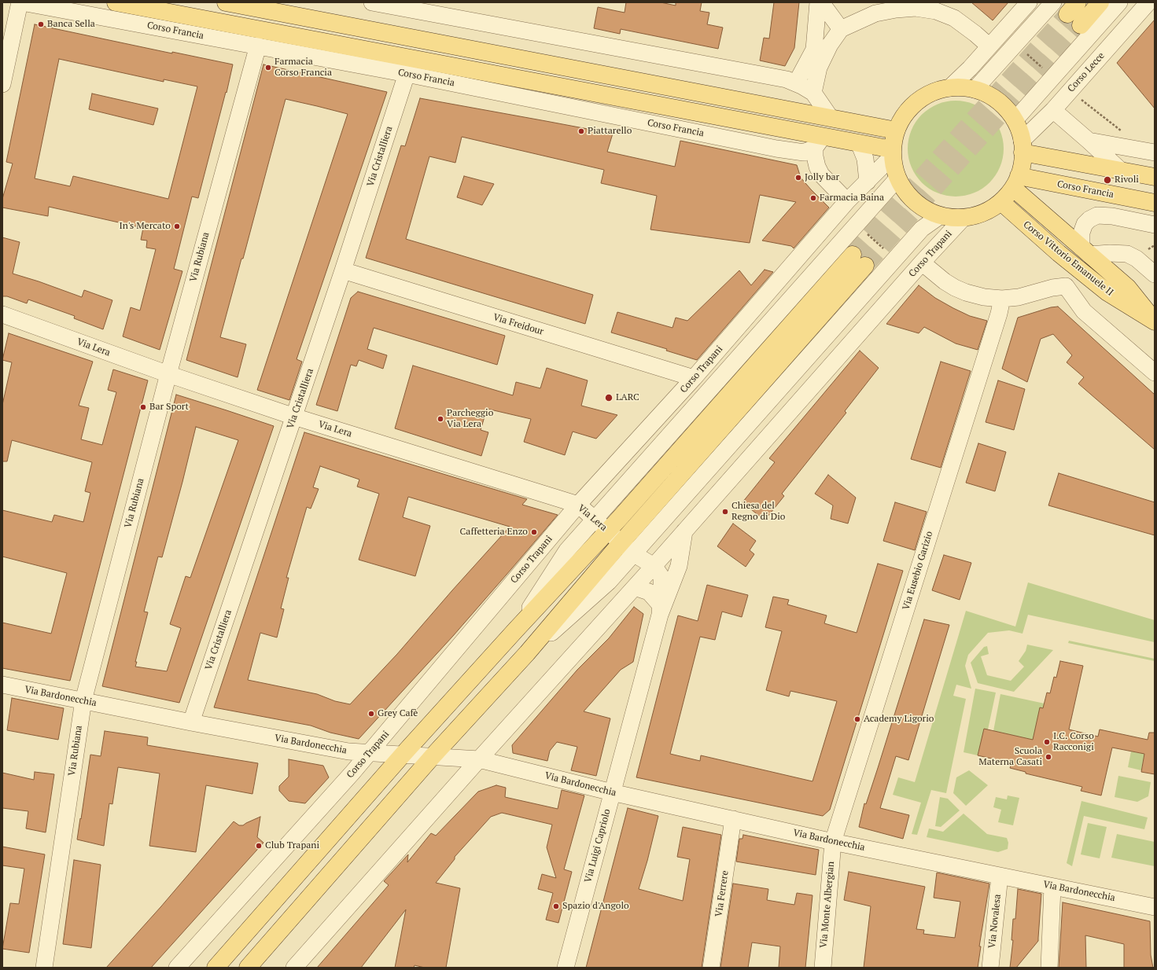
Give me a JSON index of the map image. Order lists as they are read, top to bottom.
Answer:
{
  "streets": {
    "main road": ["Corso Francia", "Corso Trapani", "Corso Vittorio Emanuele II"],
    "street": [
      "Corso Lecce",
      "Via Cristalliera",
      "Via Rubiana",
      "Via Freidour",
      "Via Lera",
      "Via Eusebio Garizio",
      "Via Bardonecchia",
      "Via Luigi Capriolo",
      "Via Ferrere",
      "Via Monte Albergian",
      "Via Novalesa"
    ]
  },
  "crossings": [
    ["Corso Francia", "Via Cristalliera"],
    ["Corso Francia", "Corso Trapani"],
    ["Corso Francia", "Via Rubiana"],
    ["Corso Francia", "Corso Vittorio Emanuele II"],
    ["Via Cristalliera", "Via Freidour"],
    ["Via Cristalliera", "Via Lera"],
    ["Via Cristalliera", "Via Bardonecchia"],
    ["Corso Trapani", "Via Freidour"],
    ["Corso Trapani", "Via Lera"],
    ["Corso Trapani", "Via Bardonecchia"],
    ["Corso Trapani", "Via Luigi Capriolo"],
    ["Via Rubiana", "Via Lera"],
    ["Via Rubiana", "Via Bardonecchia"],
    ["Via Lera", "Via Luigi Capriolo"],
    ["Via Eusebio Garizio", "Via Bardonecchia"],
    ["Via Eusebio Garizio", "Via Monte Albergian"],
    ["Via Bardonecchia", "Via Luigi Capriolo"],
    ["Via Bardonecchia", "Via Ferrere"],
    ["Via Bardonecchia", "Via Monte Albergian"],
    ["Via Bardonecchia", "Via Novalesa"]
  ],
  "places": [
    "Banca Sella",
    "Farmacia Corso Francia",
    "Piattarello",
    "Jolly bar",
    "Rivoli",
    "Farmacia Baina",
    "In's Mercato",
    "LARC",
    "Bar Sport",
    "Parcheggio Via Lera",
    "Chiesa del Regno di Dio",
    "Caffetteria Enzo",
    "Grey Cafè",
    "Academy Ligorio",
    "I.C. Corso Racconigi",
    "Scuola Materna Casati",
    "Club Trapani",
    "Spazio d'Angolo"
  ]
}
